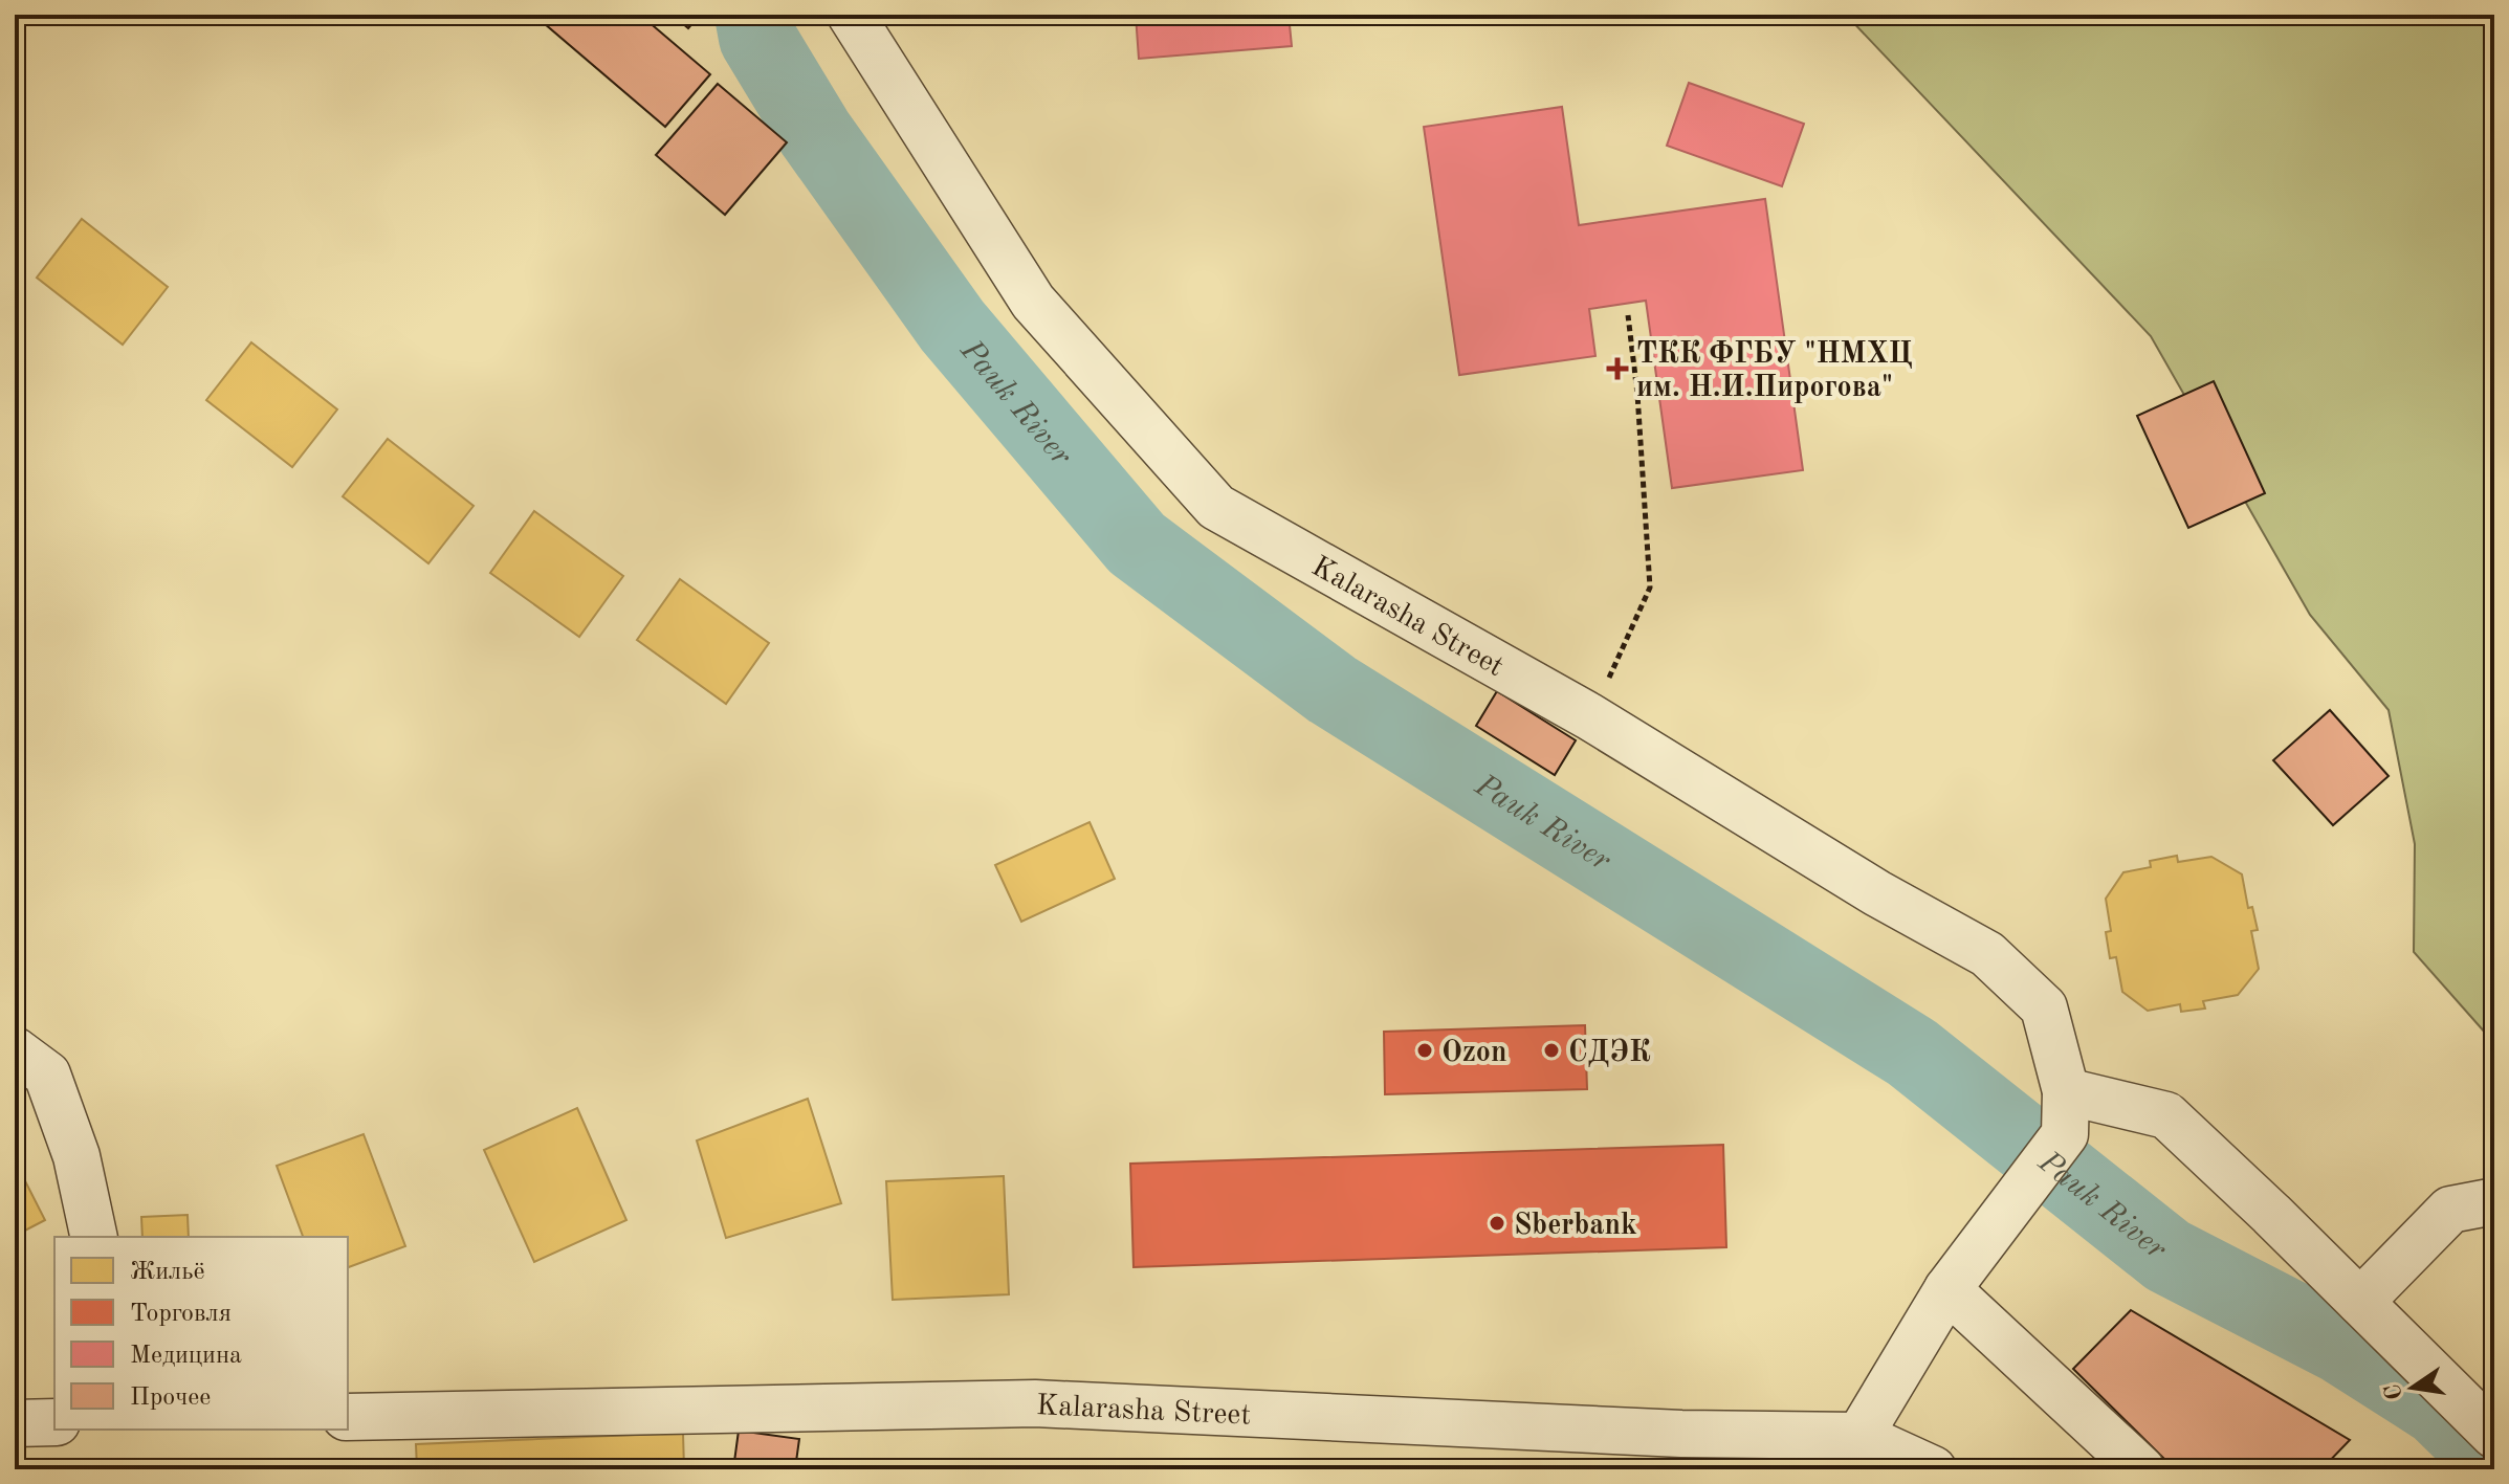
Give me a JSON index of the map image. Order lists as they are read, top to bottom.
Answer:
{
  "streets": {
    "street": ["Kalarasha Street"]
  },
  "water": ["Pauk River"],
  "places": {
    "health": ["ТКК ФГБУ \"НМХЦ им. Н.И.Пирогова\""],
    "other": ["Ozon", "СДЭК", "Sberbank"]
  },
  "legend": [
    "Жильё",
    "Торговля",
    "Медицина",
    "Прочее"
  ],
  "north": "left"
}
